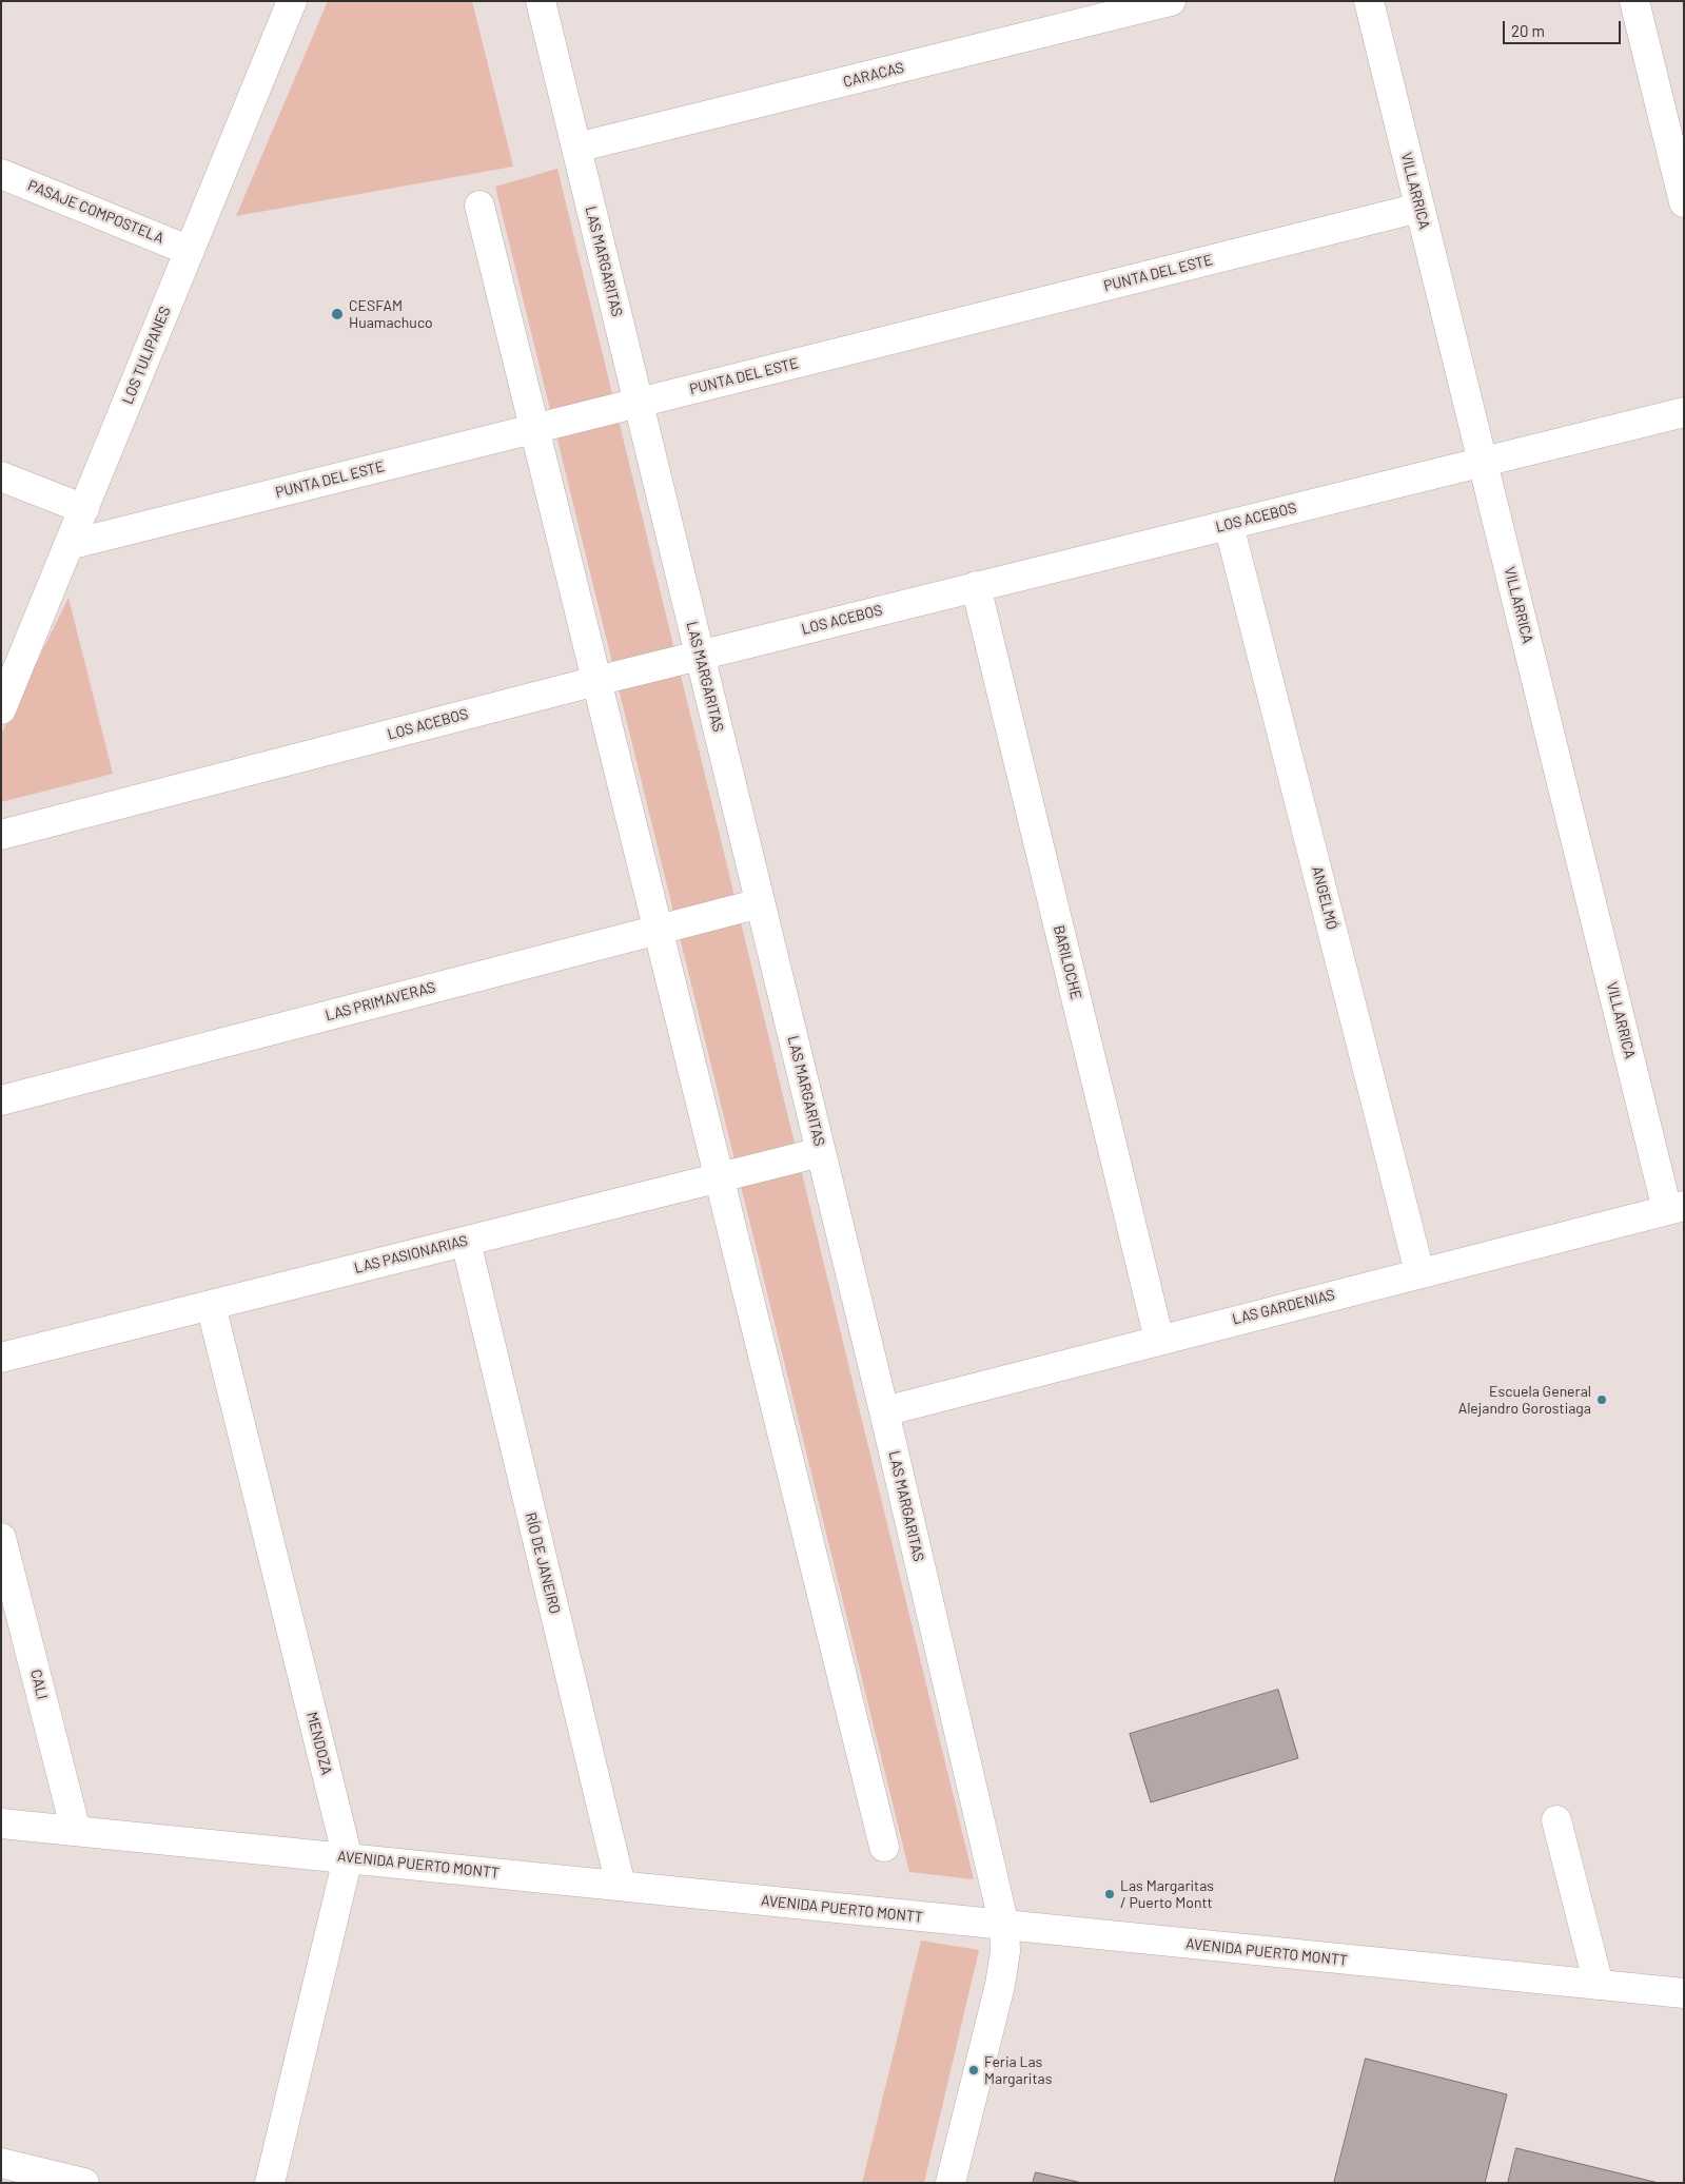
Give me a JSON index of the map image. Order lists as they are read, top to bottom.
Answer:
{
  "streets": {
    "street": [
      "CARACAS",
      "VILLARRICA",
      "PASAJE COMPOSTELA",
      "LAS MARGARITAS",
      "PUNTA DEL ESTE",
      "LOS TULIPANES",
      "LOS ACEBOS",
      "ANGELMÓ",
      "BARILOCHE",
      "LAS PRIMAVERAS",
      "LAS PASIONARIAS",
      "LAS GARDENIAS",
      "RÍO DE JANEIRO",
      "CALI",
      "MENDOZA",
      "AVENIDA PUERTO MONTT"
    ]
  },
  "crossings": [
    ["CARACAS", "LAS MARGARITAS"],
    ["VILLARRICA", "PUNTA DEL ESTE"],
    ["VILLARRICA", "LOS ACEBOS"],
    ["VILLARRICA", "LAS GARDENIAS"],
    ["PASAJE COMPOSTELA", "LOS TULIPANES"],
    ["LAS MARGARITAS", "PUNTA DEL ESTE"],
    ["LAS MARGARITAS", "LOS ACEBOS"],
    ["LAS MARGARITAS", "LAS PRIMAVERAS"],
    ["LAS MARGARITAS", "LAS PASIONARIAS"],
    ["LAS MARGARITAS", "LAS GARDENIAS"],
    ["LAS MARGARITAS", "AVENIDA PUERTO MONTT"],
    ["PUNTA DEL ESTE", "LOS TULIPANES"],
    ["LOS ACEBOS", "ANGELMÓ"],
    ["LOS ACEBOS", "BARILOCHE"],
    ["ANGELMÓ", "LAS GARDENIAS"],
    ["BARILOCHE", "LAS GARDENIAS"],
    ["LAS PASIONARIAS", "RÍO DE JANEIRO"],
    ["LAS PASIONARIAS", "MENDOZA"],
    ["RÍO DE JANEIRO", "AVENIDA PUERTO MONTT"],
    ["CALI", "AVENIDA PUERTO MONTT"],
    ["MENDOZA", "AVENIDA PUERTO MONTT"]
  ],
  "places": [
    "CESFAM Huamachuco",
    "Escuela General Alejandro Gorostiaga",
    "Las Margaritas / Puerto Montt",
    "Feria Las Margaritas"
  ],
  "scale_bar": "20 m"
}
